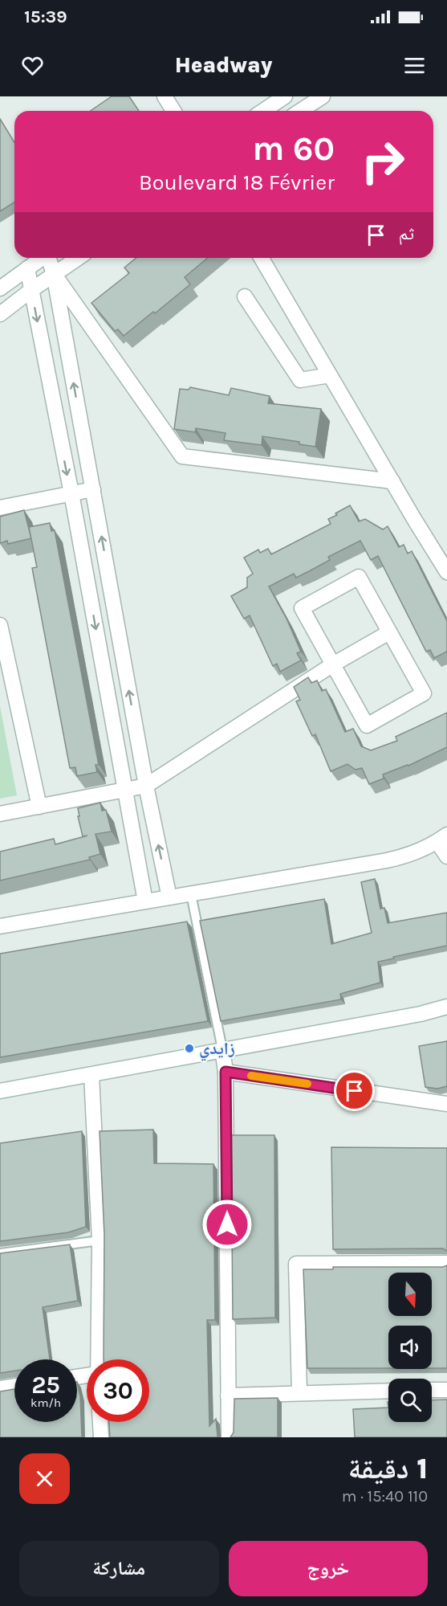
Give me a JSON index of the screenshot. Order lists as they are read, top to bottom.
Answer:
{
  "places": ["زايدي"],
  "north": "bottom",
  "page": {
    "status": "15:39",
    "header": "Headway",
    "turn": ["60 m", "Boulevard 18 Février"],
    "then": "ثم",
    "speed": "25 km/h",
    "limit": "30",
    "heading": ["1 دقيقة", "110 m · 15:40"],
    "buttons": ["خروج", "مشاركة"]
  }
}
